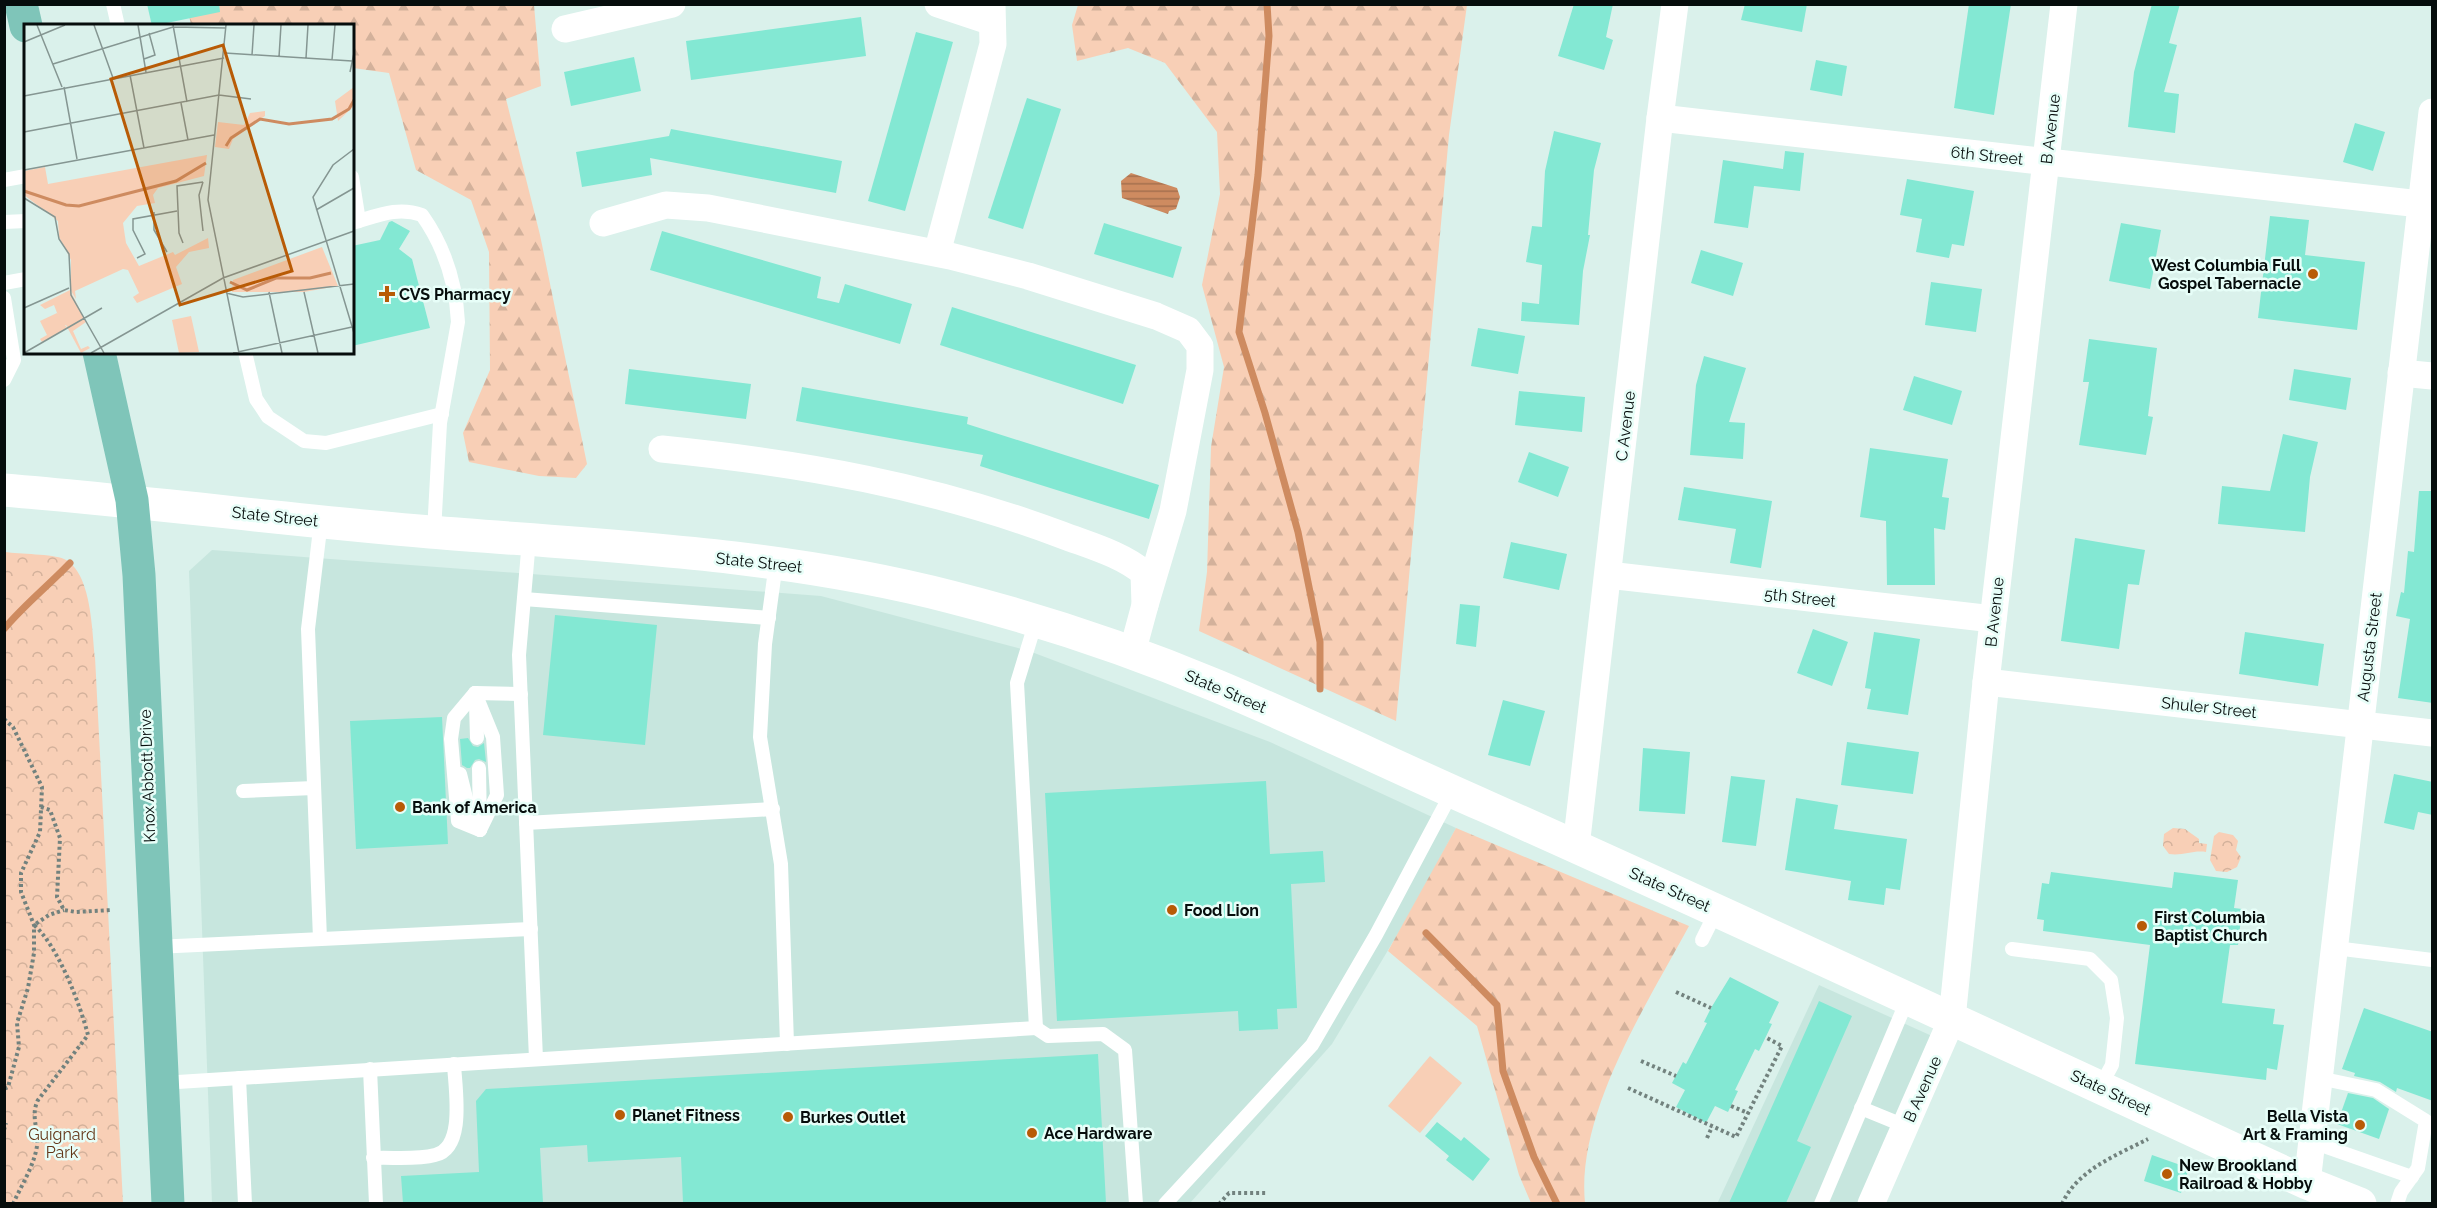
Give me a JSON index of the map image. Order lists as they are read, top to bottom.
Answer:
{
  "streets": {
    "main road": ["State Street", "Knox Abbott Drive"],
    "street": [
      "B Avenue",
      "6th Street",
      "C Avenue",
      "5th Street",
      "Augusta Street",
      "Shuler Street"
    ]
  },
  "crossings": [
    ["B Avenue", "6th Street"],
    ["B Avenue", "State Street"],
    ["B Avenue", "5th Street"],
    ["B Avenue", "Shuler Street"],
    ["6th Street", "C Avenue"],
    ["6th Street", "Augusta Street"],
    ["C Avenue", "State Street"],
    ["C Avenue", "5th Street"],
    ["State Street", "Augusta Street"],
    ["State Street", "Knox Abbott Drive"],
    ["Augusta Street", "Shuler Street"]
  ],
  "parks": ["Guignard Park"],
  "places": {
    "other": [
      "West Columbia Full Gospel Tabernacle",
      "Bank of America",
      "Food Lion",
      "First Columbia Baptist Church",
      "Planet Fitness",
      "Burkes Outlet",
      "Bella Vista Art & Framing",
      "Ace Hardware",
      "New Brookland Railroad & Hobby"
    ],
    "health": ["CVS Pharmacy"]
  }
}
